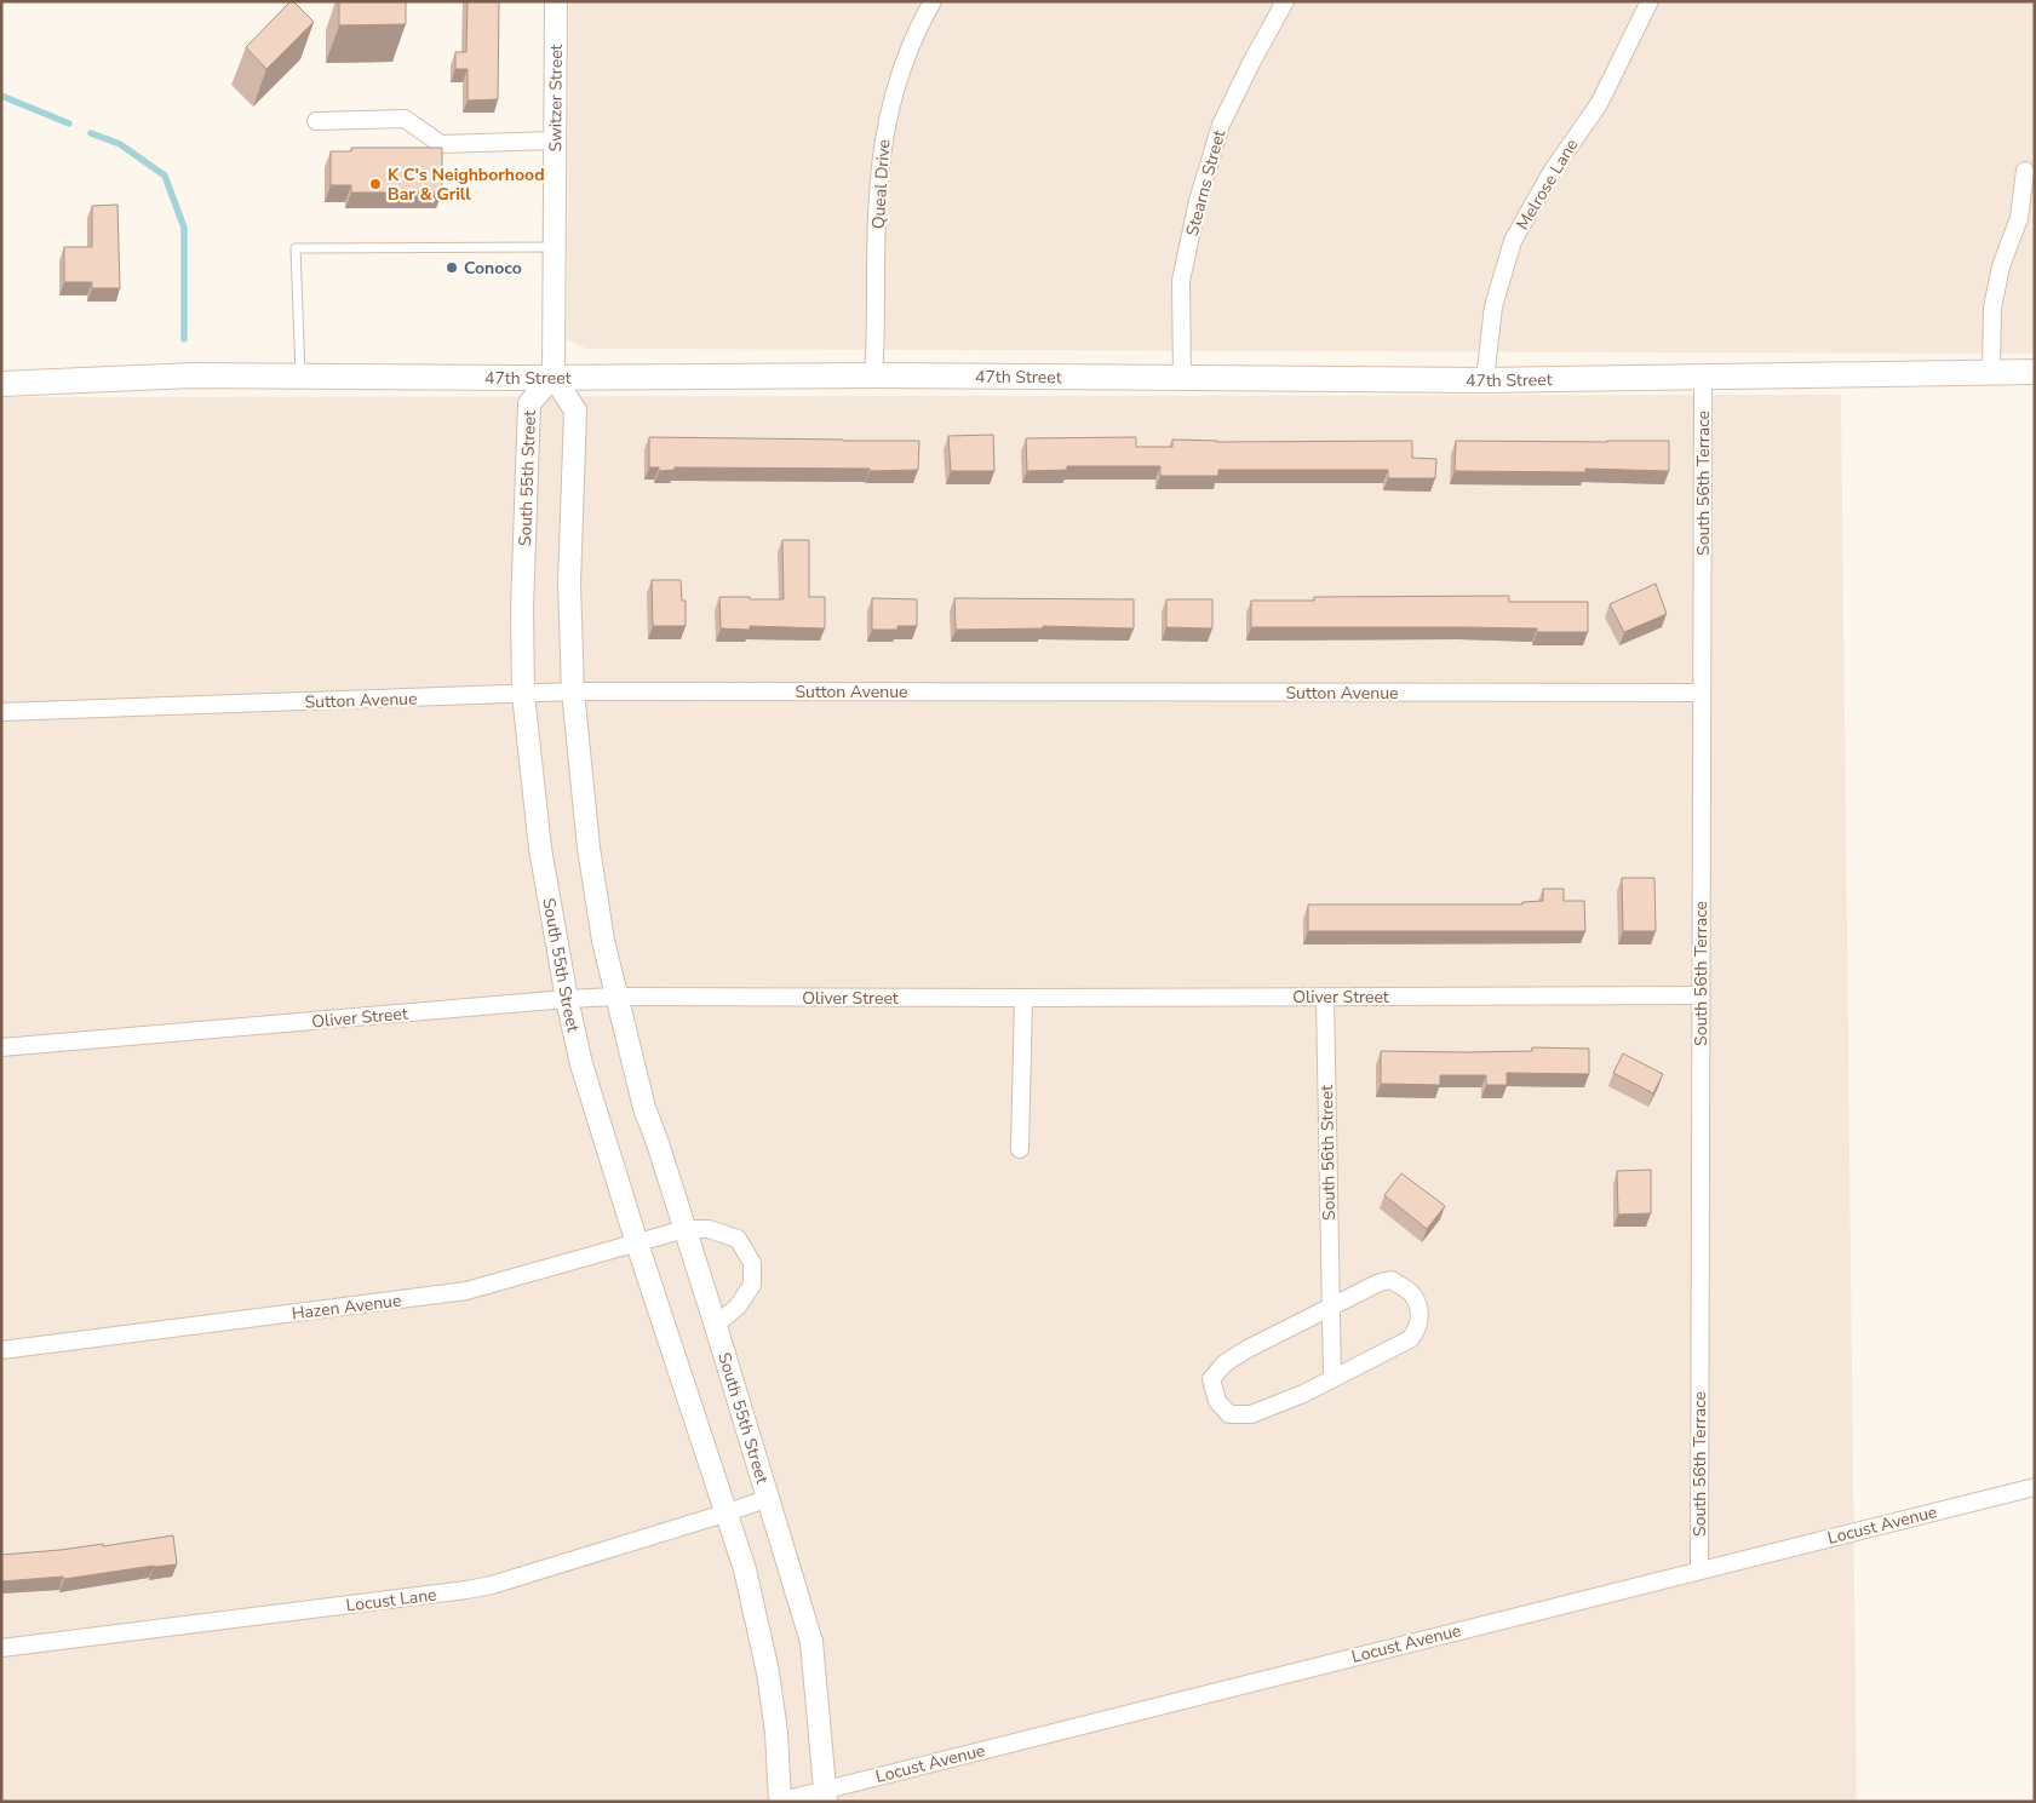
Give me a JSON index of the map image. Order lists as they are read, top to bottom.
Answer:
{
  "streets": {
    "main road": ["47th Street"],
    "street": [
      "Switzer Street",
      "Stearns Street",
      "Queal Drive",
      "Melrose Lane",
      "South 55th Street",
      "South 56th Terrace",
      "Sutton Avenue",
      "Oliver Street",
      "South 56th Street",
      "Hazen Avenue",
      "Locust Avenue",
      "Locust Lane"
    ]
  },
  "crossings": [
    ["Switzer Street", "47th Street"],
    ["Switzer Street", "South 55th Street"],
    ["Stearns Street", "47th Street"],
    ["Queal Drive", "47th Street"],
    ["Melrose Lane", "47th Street"],
    ["47th Street", "South 55th Street"],
    ["47th Street", "South 56th Terrace"],
    ["South 55th Street", "Sutton Avenue"],
    ["South 55th Street", "Oliver Street"],
    ["South 55th Street", "Hazen Avenue"],
    ["South 55th Street", "Locust Avenue"],
    ["South 55th Street", "Locust Lane"],
    ["South 56th Terrace", "Sutton Avenue"],
    ["South 56th Terrace", "Oliver Street"],
    ["South 56th Terrace", "Locust Avenue"],
    ["Oliver Street", "South 56th Street"]
  ],
  "places": ["K C's Neighborhood Bar & Grill", "Conoco"]
}
